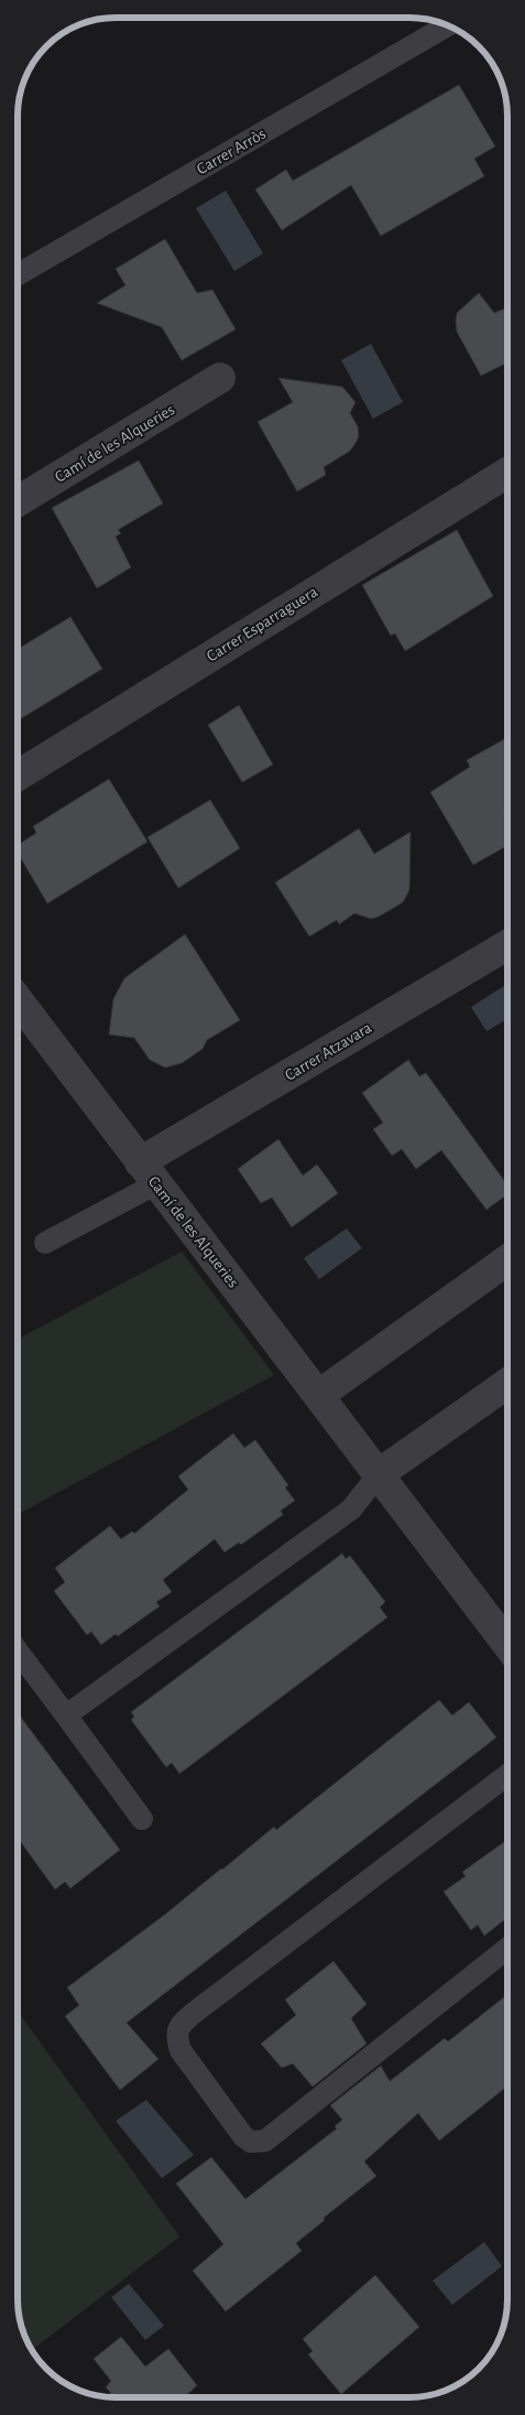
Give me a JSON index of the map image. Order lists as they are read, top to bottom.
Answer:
{
  "streets": {
    "street": ["Camí de les Alqueries", "Carrer Esparraguera", "Carrer Atzavara"],
    "lane": ["Carrer Arròs"]
  },
  "crossings": [
    ["Camí de les Alqueries", "Carrer Atzavara"]
  ]
}
